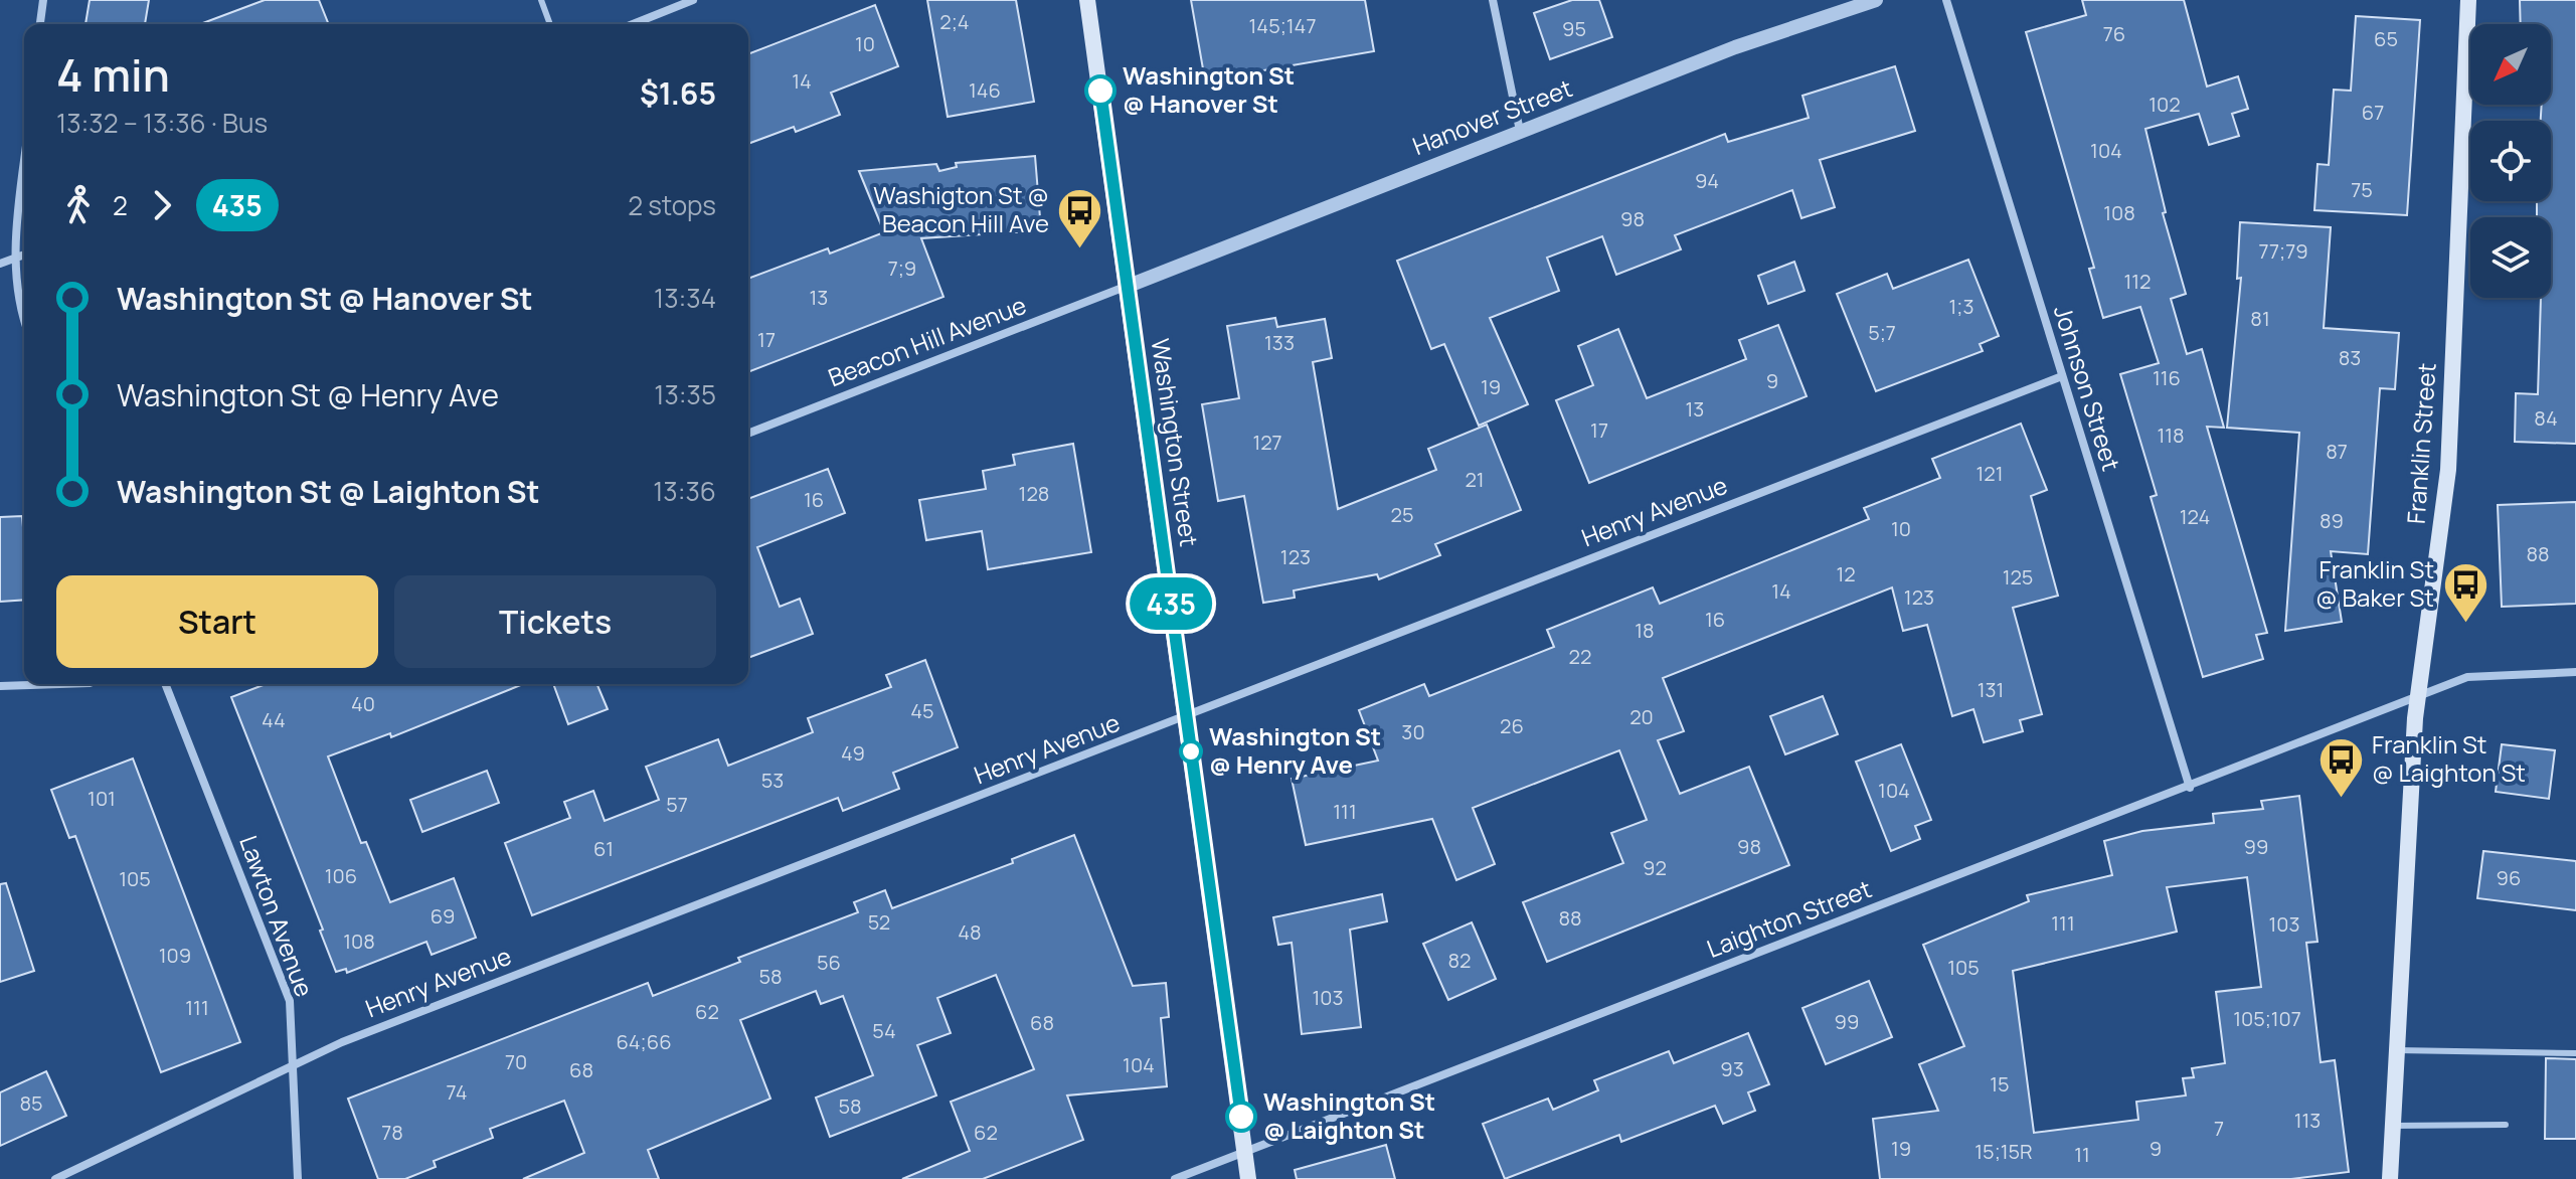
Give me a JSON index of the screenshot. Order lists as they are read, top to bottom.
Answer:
{
  "streets": {
    "main road": ["Washington Street", "Franklin Street"],
    "street": [
      "Hanover Street",
      "Beacon Hill Avenue",
      "Johnson Street",
      "Henry Avenue",
      "Lawton Avenue",
      "Laighton Street"
    ]
  },
  "crossings": [
    ["Hanover Street", "Beacon Hill Avenue"],
    ["Hanover Street", "Washington Street"],
    ["Beacon Hill Avenue", "Washington Street"],
    ["Johnson Street", "Henry Avenue"],
    ["Johnson Street", "Laighton Street"],
    ["Washington Street", "Henry Avenue"],
    ["Washington Street", "Laighton Street"],
    ["Franklin Street", "Laighton Street"],
    ["Henry Avenue", "Lawton Avenue"]
  ],
  "places": {
    "other": ["Washington St @ Hanover St", "Washington St @ Henry Ave", "Washington St @ Laighton St"],
    "bus stop": ["Washigton St @ Beacon Hill Ave", "Franklin St @ Baker St", "Franklin St @ Laighton St"]
  },
  "lines": ["bus line 435"],
  "house_numbers": [
    "2;4",
    "145;147",
    "95",
    "76",
    "65",
    "10",
    "14",
    "146",
    "102",
    "67",
    "104",
    "94",
    "75",
    "108",
    "98",
    "77;79",
    "7;9",
    "112",
    "13",
    "1;3",
    "81",
    "5;7",
    "17",
    "133",
    "83",
    "116",
    "9",
    "19",
    "13",
    "84",
    "17",
    "118",
    "127",
    "87",
    "121",
    "21",
    "128",
    "16",
    "25",
    "124",
    "89",
    "10",
    "88",
    "123",
    "12",
    "125",
    "14",
    "123",
    "16",
    "18",
    "22",
    "131",
    "40",
    "45",
    "20",
    "44",
    "26",
    "30",
    "49",
    "53",
    "104",
    "101",
    "57",
    "111",
    "98",
    "99",
    "61",
    "92",
    "106",
    "96",
    "105",
    "69",
    "88",
    "52",
    "111",
    "103",
    "48",
    "108",
    "109",
    "82",
    "56",
    "105",
    "58",
    "103",
    "111",
    "62",
    "105;107",
    "99",
    "68",
    "54",
    "64;66",
    "70",
    "104",
    "93",
    "68",
    "15",
    "74",
    "85",
    "58",
    "113",
    "7",
    "78",
    "62",
    "19",
    "9",
    "15;15R",
    "11"
  ],
  "north": "bottom left",
  "page": {
    "on_map": "435",
    "heading": ["4 min", "13:32 – 13:36 · Bus", "$1.65"],
    "legs": ["2", "435", "2 stops"],
    "list": [
      {
        "name": "Washington St @ Hanover St",
        "value": "13:34"
      },
      {
        "name": "Washington St @ Henry Ave",
        "value": "13:35"
      },
      {
        "name": "Washington St @ Laighton St",
        "value": "13:36"
      }
    ],
    "buttons": ["Start", "Tickets"]
  }
}
